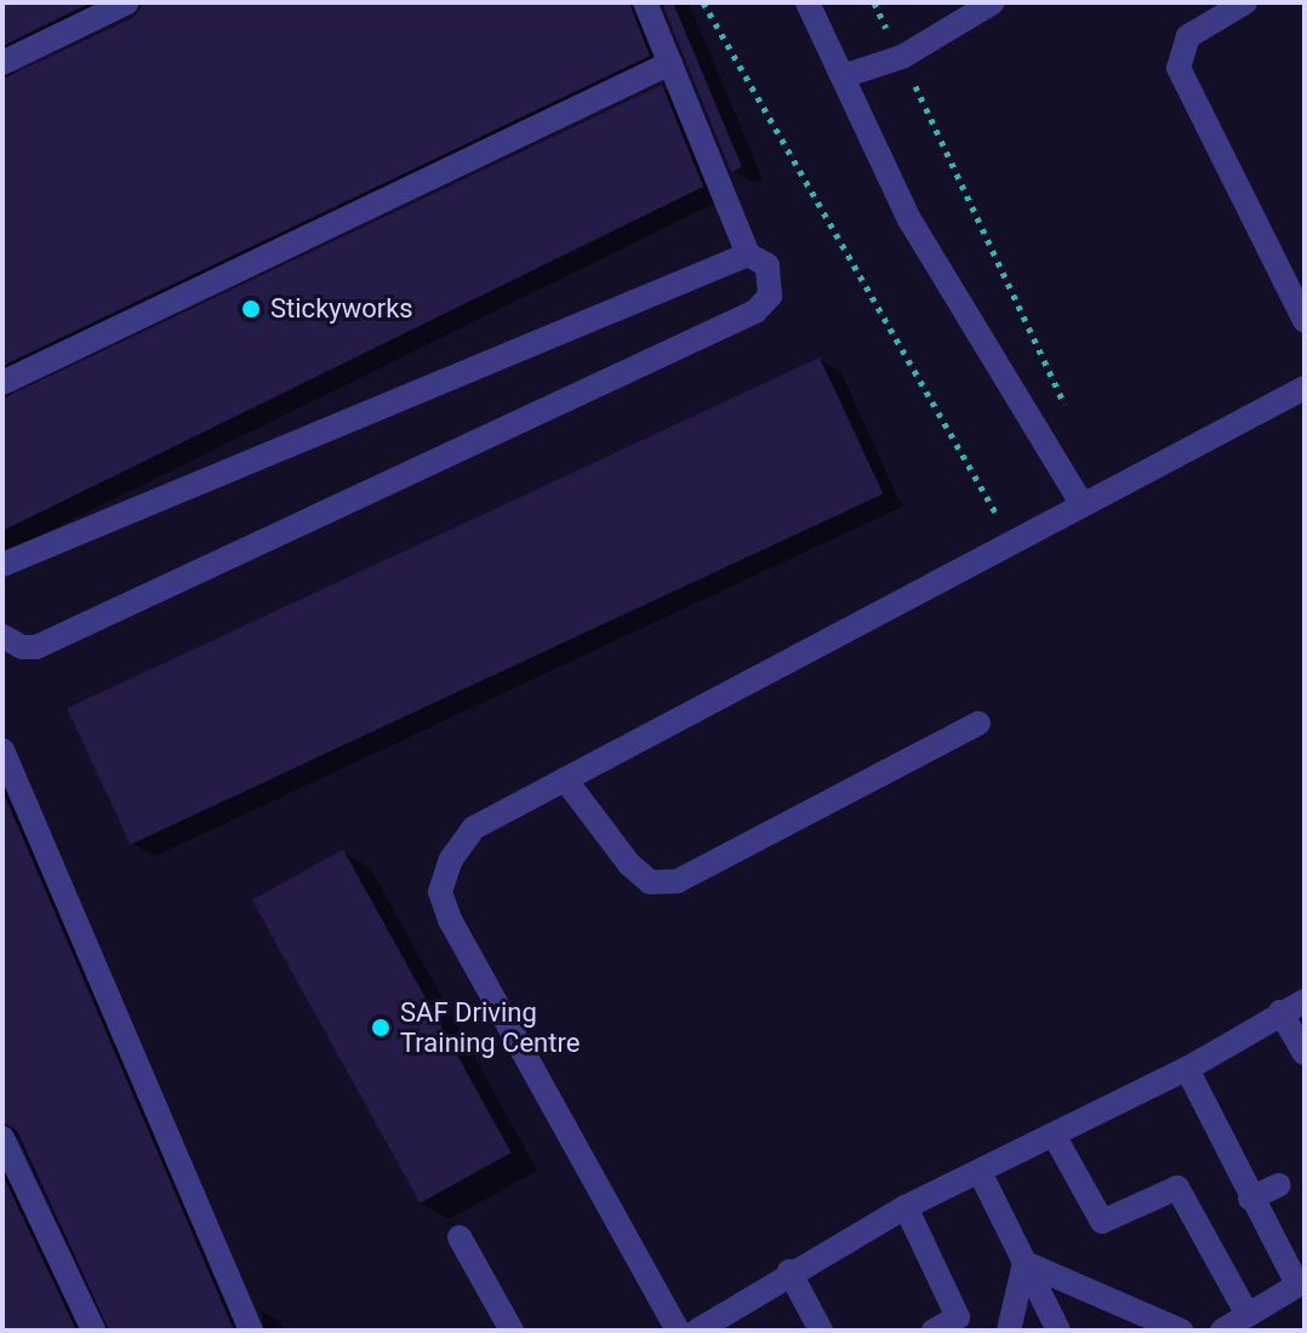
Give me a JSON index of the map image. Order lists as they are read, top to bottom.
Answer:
{
  "places": ["Stickyworks", "SAF Driving Training Centre"]
}
